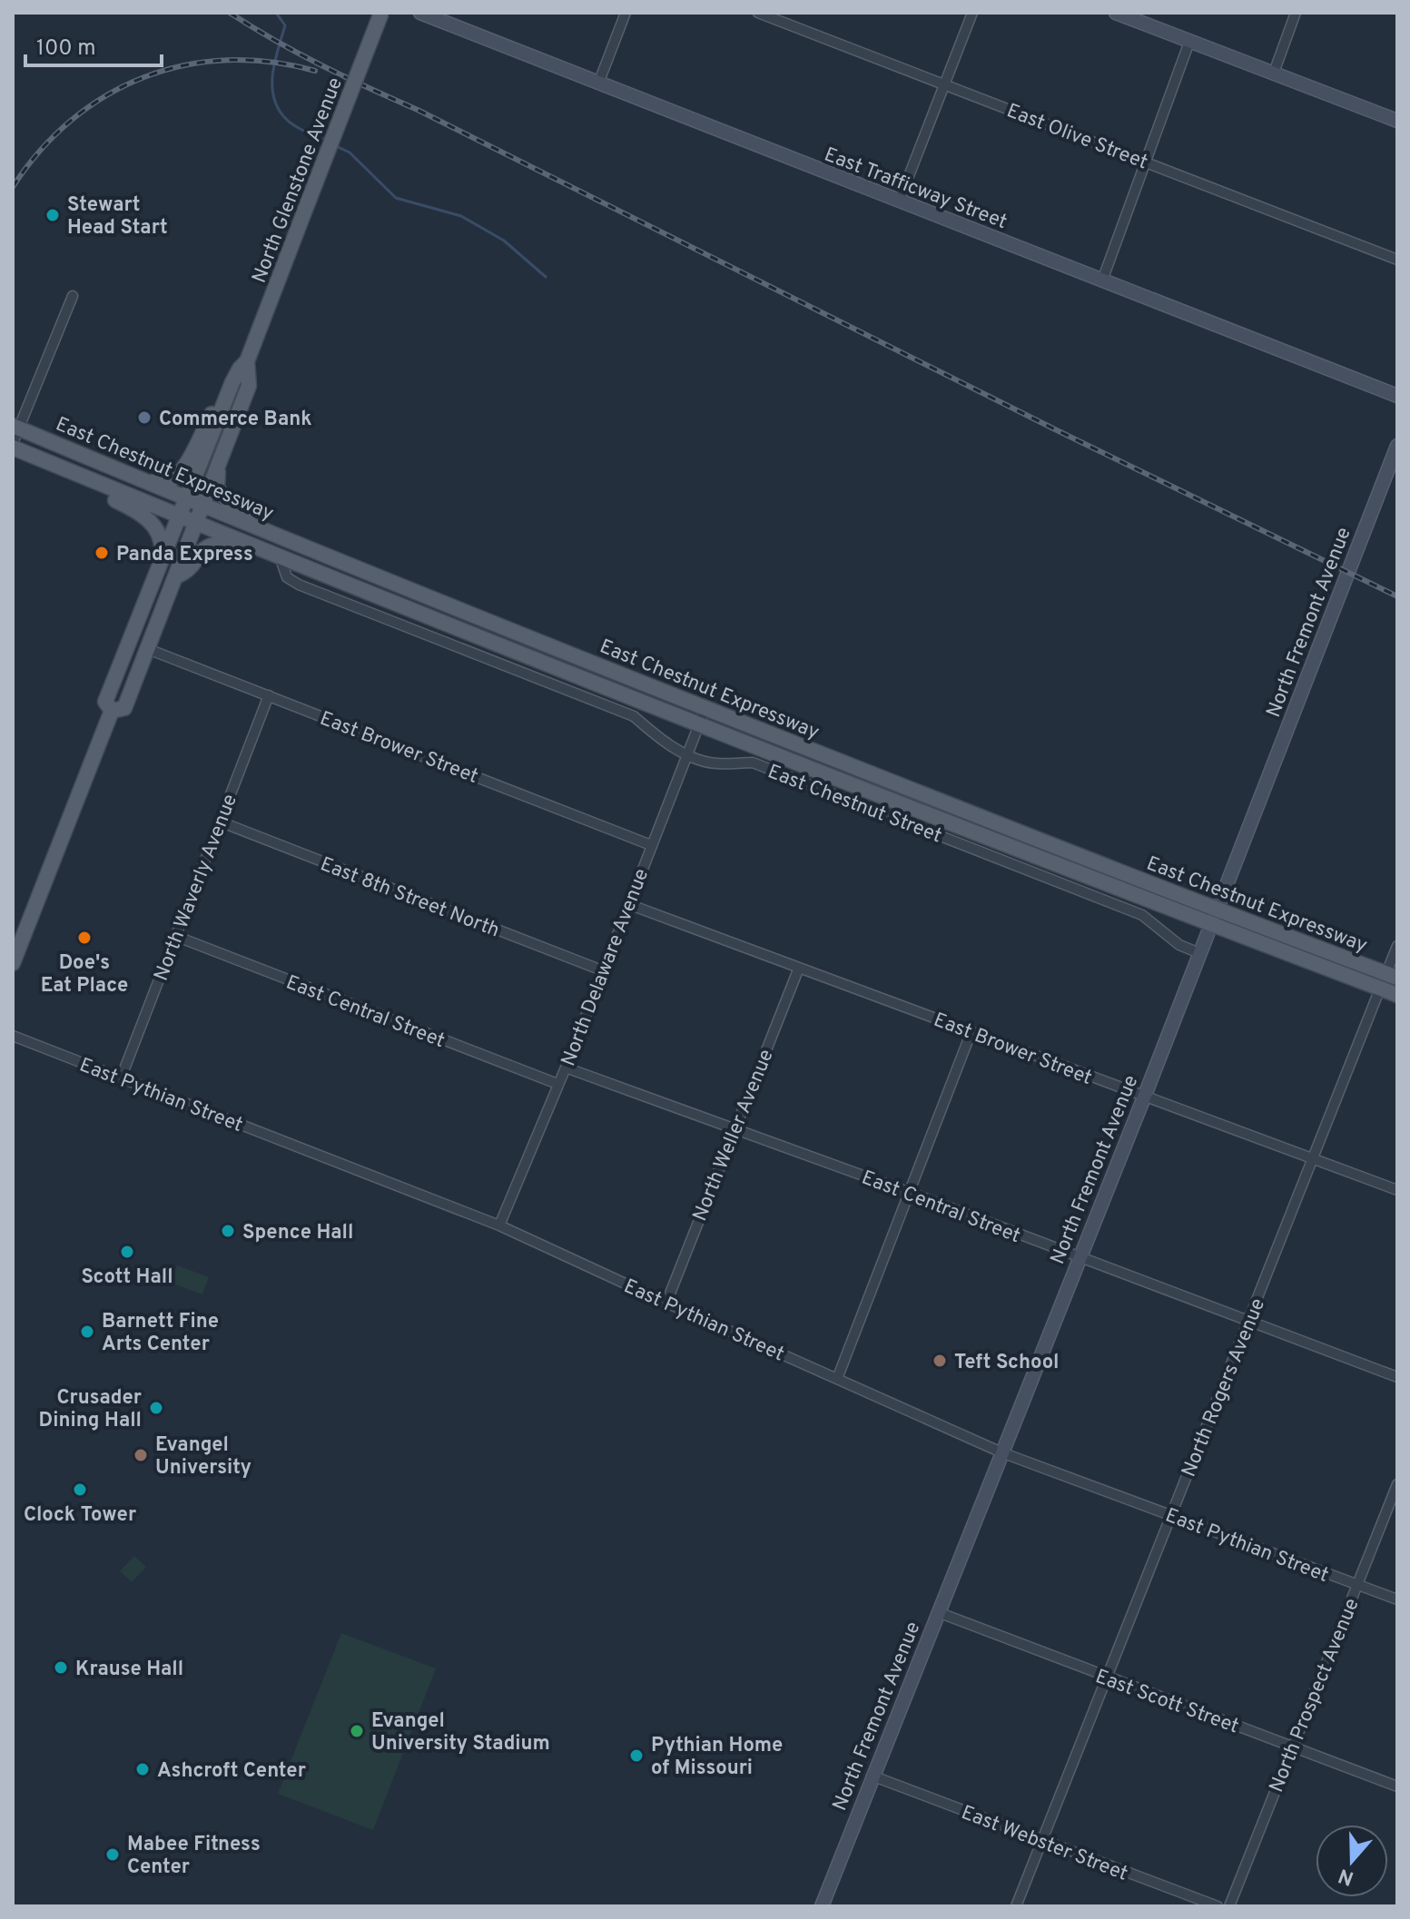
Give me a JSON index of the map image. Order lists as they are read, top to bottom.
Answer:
{
  "streets": {
    "main road": ["North Glenstone Avenue", "East Chestnut Expressway"],
    "street": [
      "East Olive Street",
      "East Trafficway Street",
      "North Fremont Avenue",
      "East Brower Street",
      "East Chestnut Street",
      "North Waverly Avenue",
      "East 8th Street North",
      "North Delaware Avenue",
      "East Central Street",
      "East Pythian Street",
      "North Weller Avenue",
      "North Rogers Avenue",
      "North Prospect Avenue",
      "East Scott Street",
      "East Webster Street"
    ]
  },
  "crossings": [
    ["North Glenstone Avenue", "East Chestnut Expressway"],
    ["North Glenstone Avenue", "East Brower Street"],
    ["East Chestnut Expressway", "North Fremont Avenue"],
    ["East Chestnut Expressway", "East Chestnut Street"],
    ["East Chestnut Expressway", "North Delaware Avenue"],
    ["East Chestnut Expressway", "North Rogers Avenue"],
    ["North Fremont Avenue", "East Brower Street"],
    ["North Fremont Avenue", "East Chestnut Street"],
    ["North Fremont Avenue", "East Central Street"],
    ["North Fremont Avenue", "East Pythian Street"],
    ["North Fremont Avenue", "East Scott Street"],
    ["North Fremont Avenue", "East Webster Street"],
    ["East Brower Street", "North Waverly Avenue"],
    ["East Brower Street", "North Delaware Avenue"],
    ["East Brower Street", "North Weller Avenue"],
    ["East Brower Street", "North Rogers Avenue"],
    ["East Chestnut Street", "North Delaware Avenue"],
    ["North Waverly Avenue", "East 8th Street North"],
    ["North Waverly Avenue", "East Central Street"],
    ["North Waverly Avenue", "East Pythian Street"],
    ["East 8th Street North", "North Delaware Avenue"],
    ["North Delaware Avenue", "East Central Street"],
    ["North Delaware Avenue", "East Pythian Street"],
    ["East Central Street", "North Weller Avenue"],
    ["East Central Street", "North Rogers Avenue"],
    ["East Pythian Street", "North Weller Avenue"],
    ["East Pythian Street", "North Rogers Avenue"],
    ["East Pythian Street", "North Prospect Avenue"],
    ["North Rogers Avenue", "East Scott Street"],
    ["North Rogers Avenue", "East Webster Street"],
    ["North Prospect Avenue", "East Scott Street"]
  ],
  "places": [
    "Stewart Head Start",
    "Commerce Bank",
    "Panda Express",
    "Doe's Eat Place",
    "Spence Hall",
    "Scott Hall",
    "Barnett Fine Arts Center",
    "Teft School",
    "Crusader Dining Hall",
    "Evangel University",
    "Clock Tower",
    "Krause Hall",
    "Evangel University Stadium",
    "Pythian Home of Missouri",
    "Ashcroft Center",
    "Mabee Fitness Center"
  ],
  "scale_bar": "100 m",
  "north": "bottom"
}
